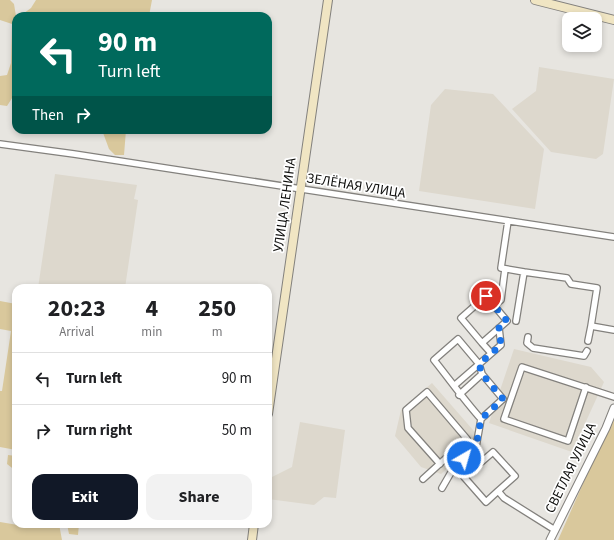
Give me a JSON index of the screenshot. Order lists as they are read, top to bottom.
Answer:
{
  "streets": {
    "main road": ["УЛИЦА ЛЕНИНА"],
    "street": ["ЗЕЛЁНАЯ УЛИЦА", "СВЕТЛАЯ УЛИЦА"]
  },
  "crossings": [
    ["ЗЕЛЁНАЯ УЛИЦА", "УЛИЦА ЛЕНИНА"]
  ],
  "page": {
    "turn": ["90 m", "Turn left"],
    "then": "Then",
    "eta": [
      "20:23",
      "Arrival",
      "4",
      "min",
      "250",
      "m"
    ],
    "list": [
      {
        "name": "Turn left",
        "value": "90 m"
      },
      {
        "name": "Turn right",
        "value": "50 m"
      }
    ],
    "buttons": ["Exit", "Share"]
  }
}
